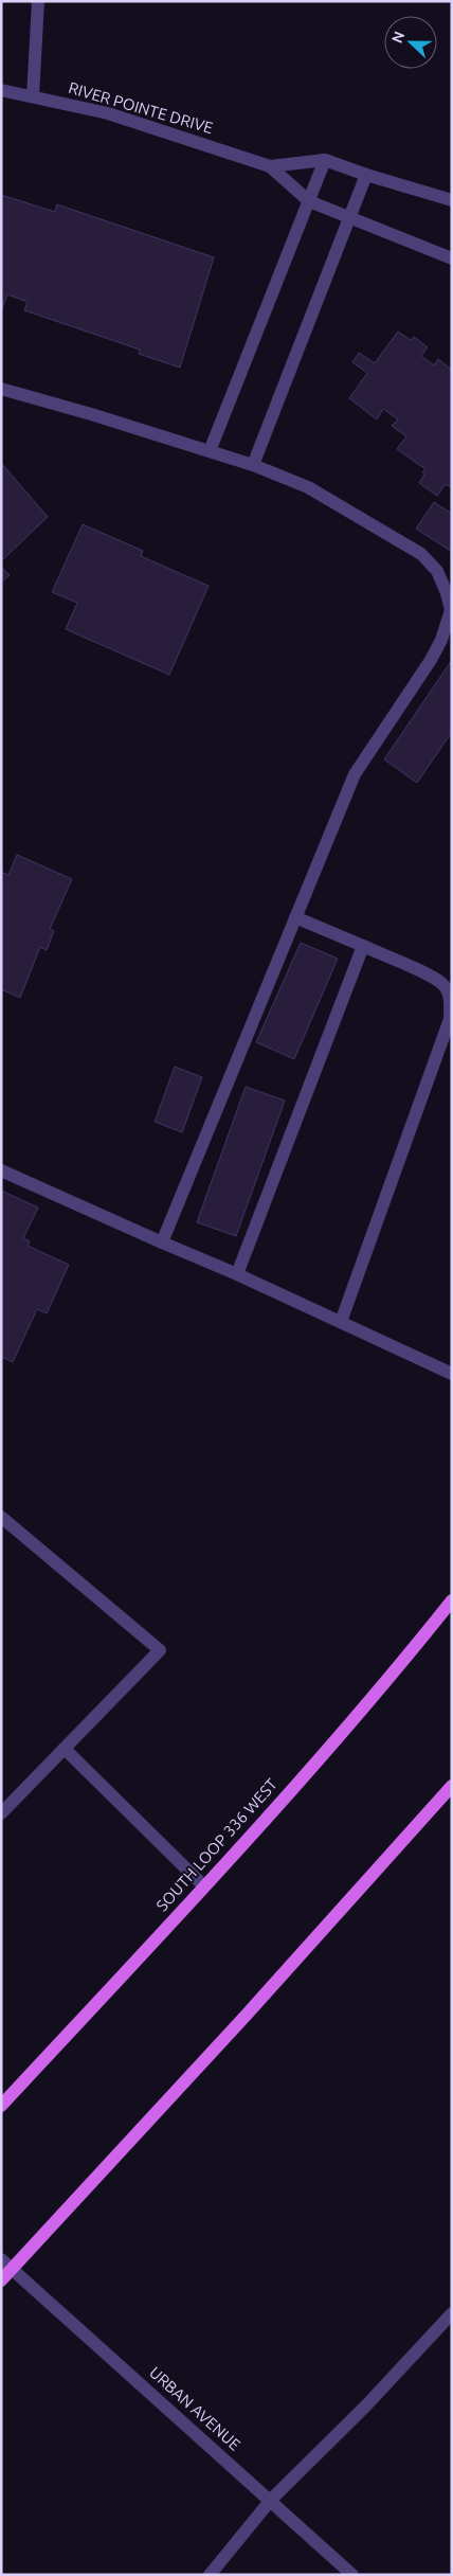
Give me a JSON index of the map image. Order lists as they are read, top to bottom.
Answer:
{
  "streets": {
    "main road": ["SOUTH LOOP 336 WEST"],
    "street": ["RIVER POINTE DRIVE", "URBAN AVENUE"]
  },
  "north": "left"
}
